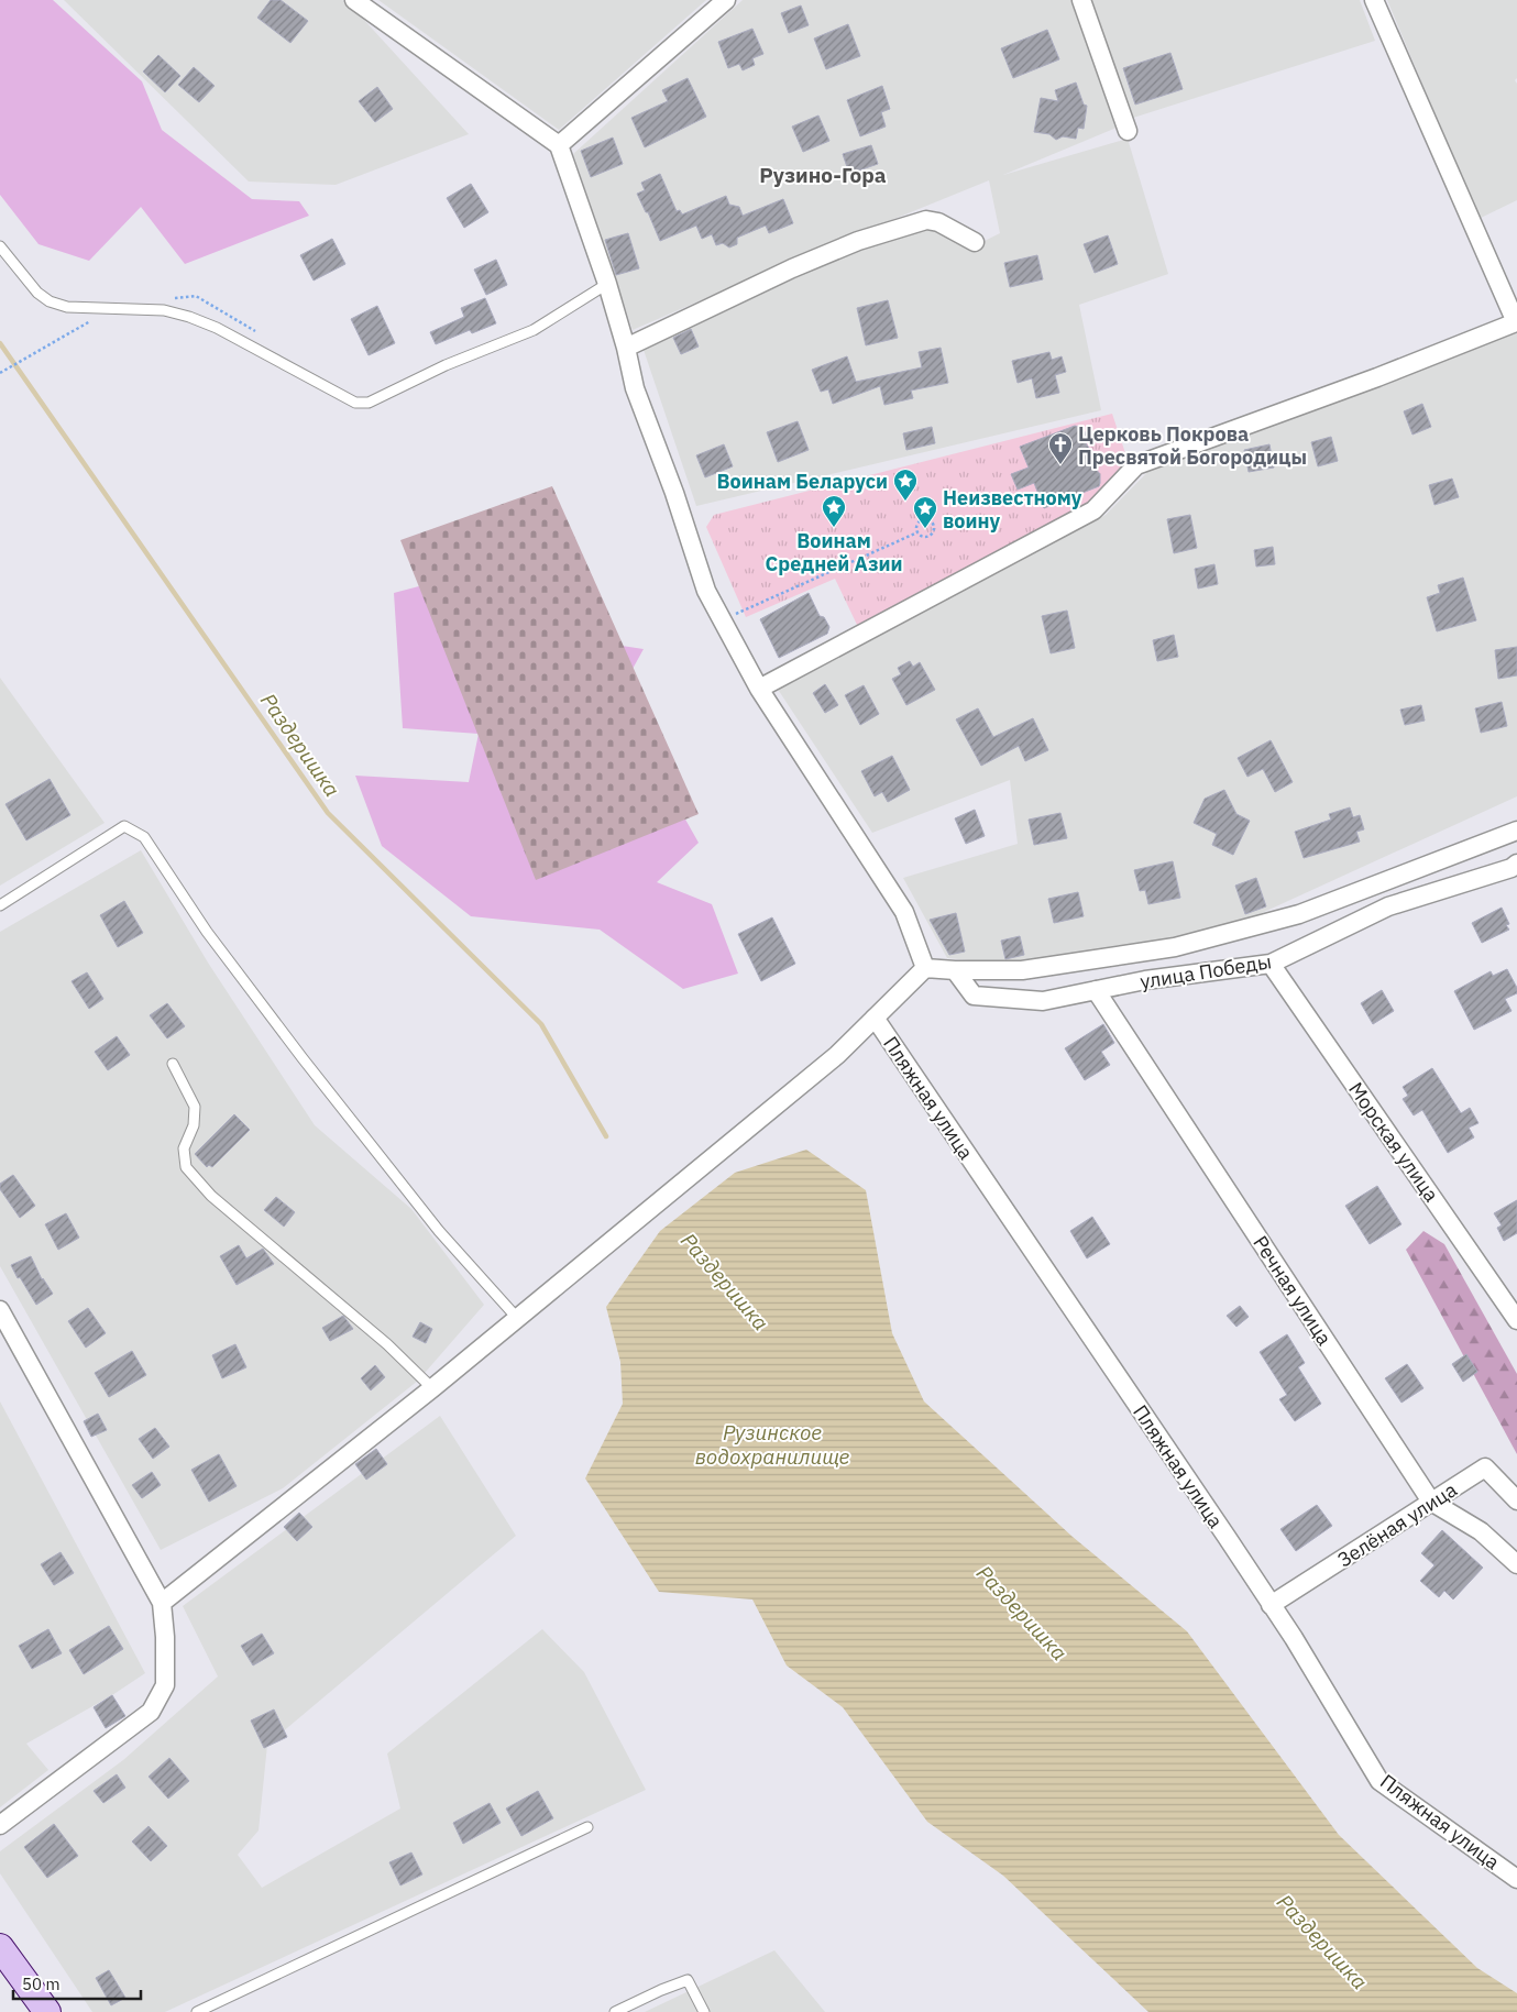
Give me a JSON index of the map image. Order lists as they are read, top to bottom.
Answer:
{
  "streets": {
    "street": [
      "улица Победы",
      "Пляжная улица",
      "Морская улица",
      "Речная улица",
      "Зелёная улица"
    ]
  },
  "crossings": [
    ["улица Победы", "Морская улица"],
    ["улица Победы", "Речная улица"],
    ["Пляжная улица", "Зелёная улица"],
    ["Речная улица", "Зелёная улица"]
  ],
  "districts": ["Рузино-Гора"],
  "water": ["Раздеришка", "Рузинское водохранилище"],
  "places": {
    "church": ["Церковь Покрова Пресвятой Богородицы"],
    "place": ["Воинам Беларуси", "Воинам Средней Азии", "Неизвестному воину"]
  },
  "scale_bar": "50 m"
}
